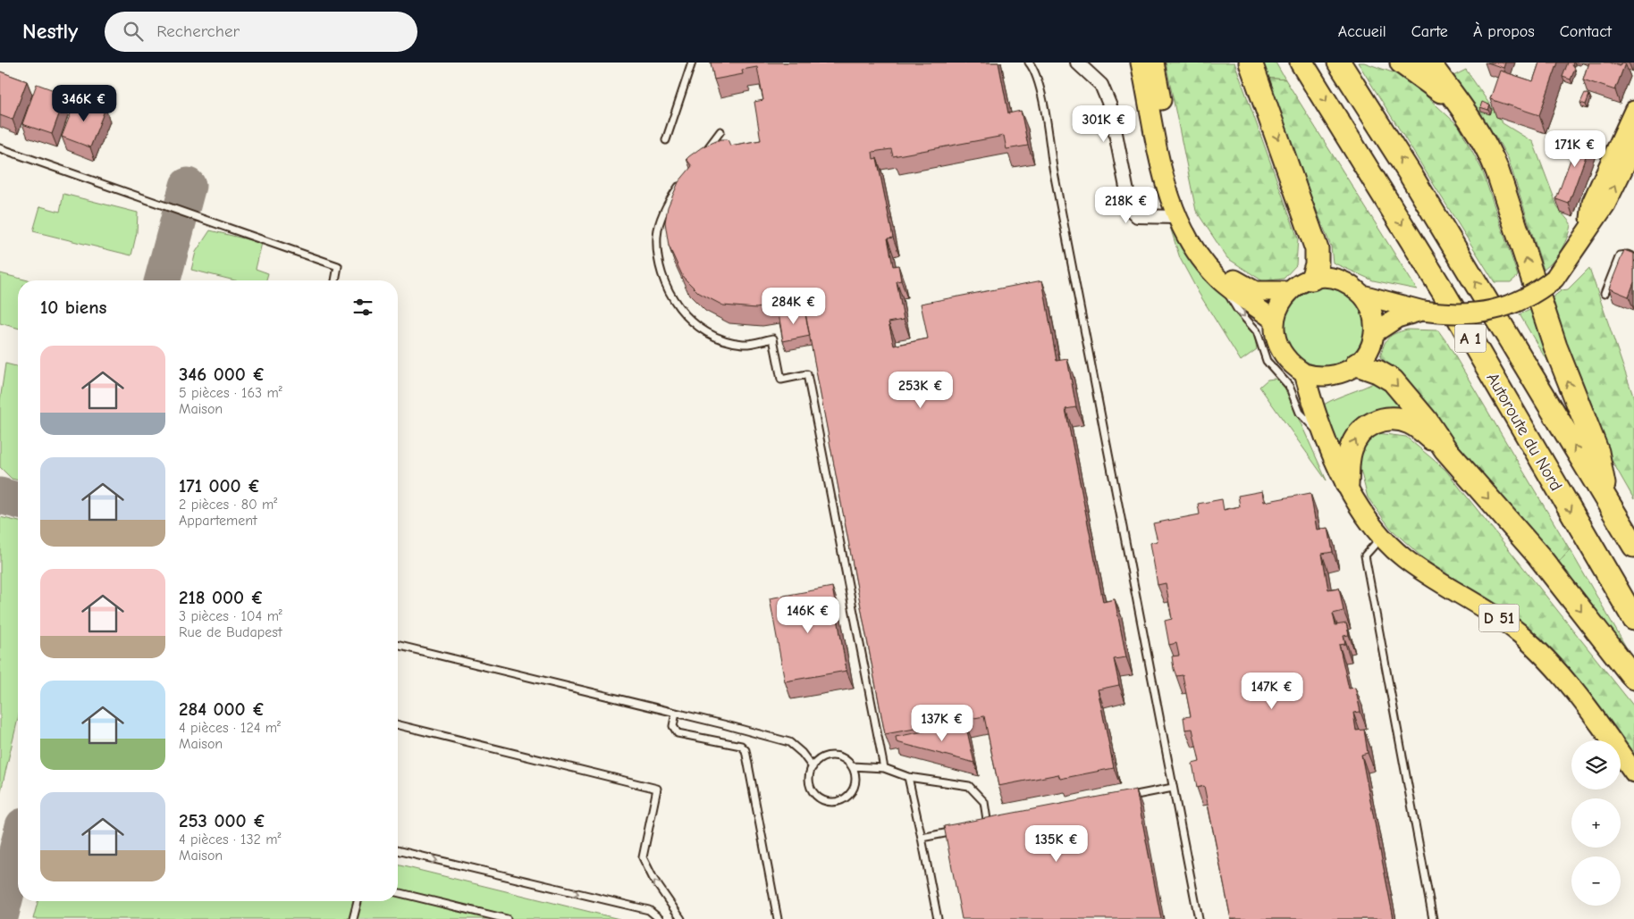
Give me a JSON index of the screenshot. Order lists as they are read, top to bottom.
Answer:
{
  "streets": {
    "highway": ["A 1", "Autoroute du Nord"],
    "main road": ["D 51"]
  },
  "page": {
    "header": "Nestly",
    "search": "Rechercher",
    "nav": [
      "Accueil",
      "Carte",
      "À propos",
      "Contact"
    ],
    "price": [
      "346K €",
      "301K €",
      "171K €",
      "218K €",
      "284K €",
      "253K €",
      "146K €",
      "147K €",
      "137K €",
      "135K €"
    ],
    "heading": "10 biens",
    "list": [
      {
        "name": "346 000 €",
        "note": "5 pièces · 163 m² · Maison"
      },
      {
        "name": "171 000 €",
        "note": "2 pièces · 80 m² · Appartement"
      },
      {
        "name": "218 000 €",
        "note": "3 pièces · 104 m² · Rue de Budapest"
      },
      {
        "name": "284 000 €",
        "note": "4 pièces · 124 m² · Maison"
      },
      {
        "name": "253 000 €",
        "note": "4 pièces · 132 m² · Maison"
      }
    ],
    "map_buttons": ["+", "−"]
  }
}
